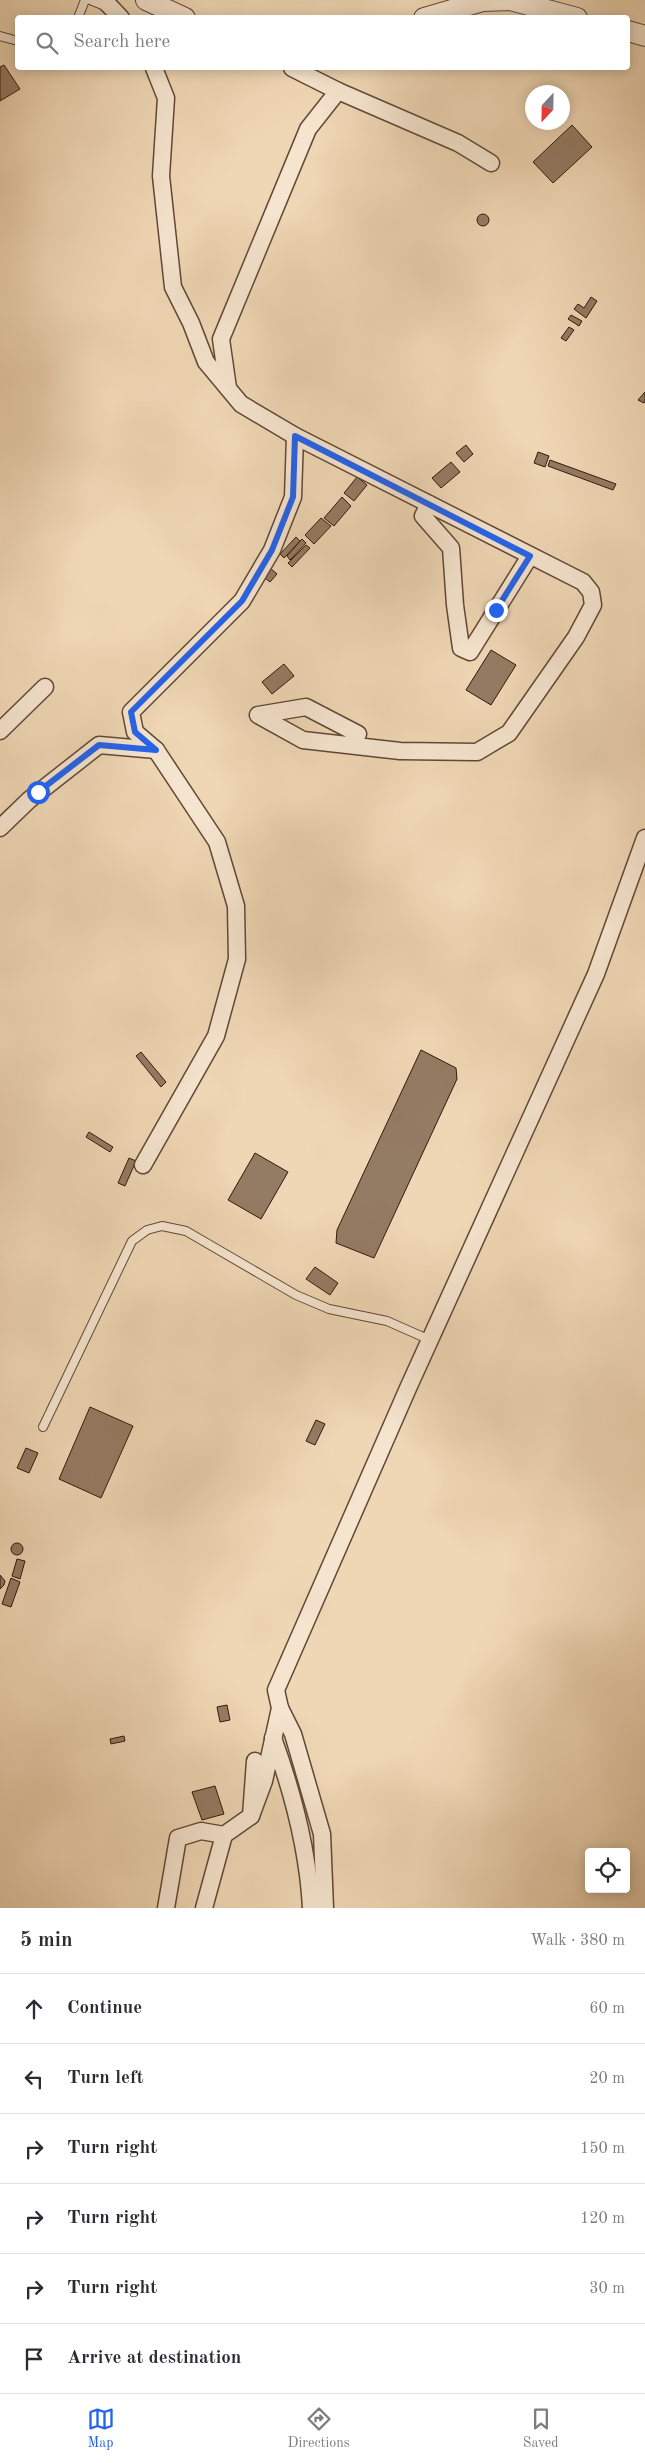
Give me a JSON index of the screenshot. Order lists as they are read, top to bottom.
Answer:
{
  "north": "bottom",
  "page": {
    "search": "Search here",
    "heading": ["5 min", "Walk · 380 m"],
    "list": [
      ["Continue", "60 m"],
      ["Turn left", "20 m"],
      ["Turn right", "150 m"],
      ["Turn right", "120 m"],
      ["Turn right", "30 m"],
      "Arrive at destination"
    ],
    "nav": ["Map", "Directions", "Saved"]
  }
}
